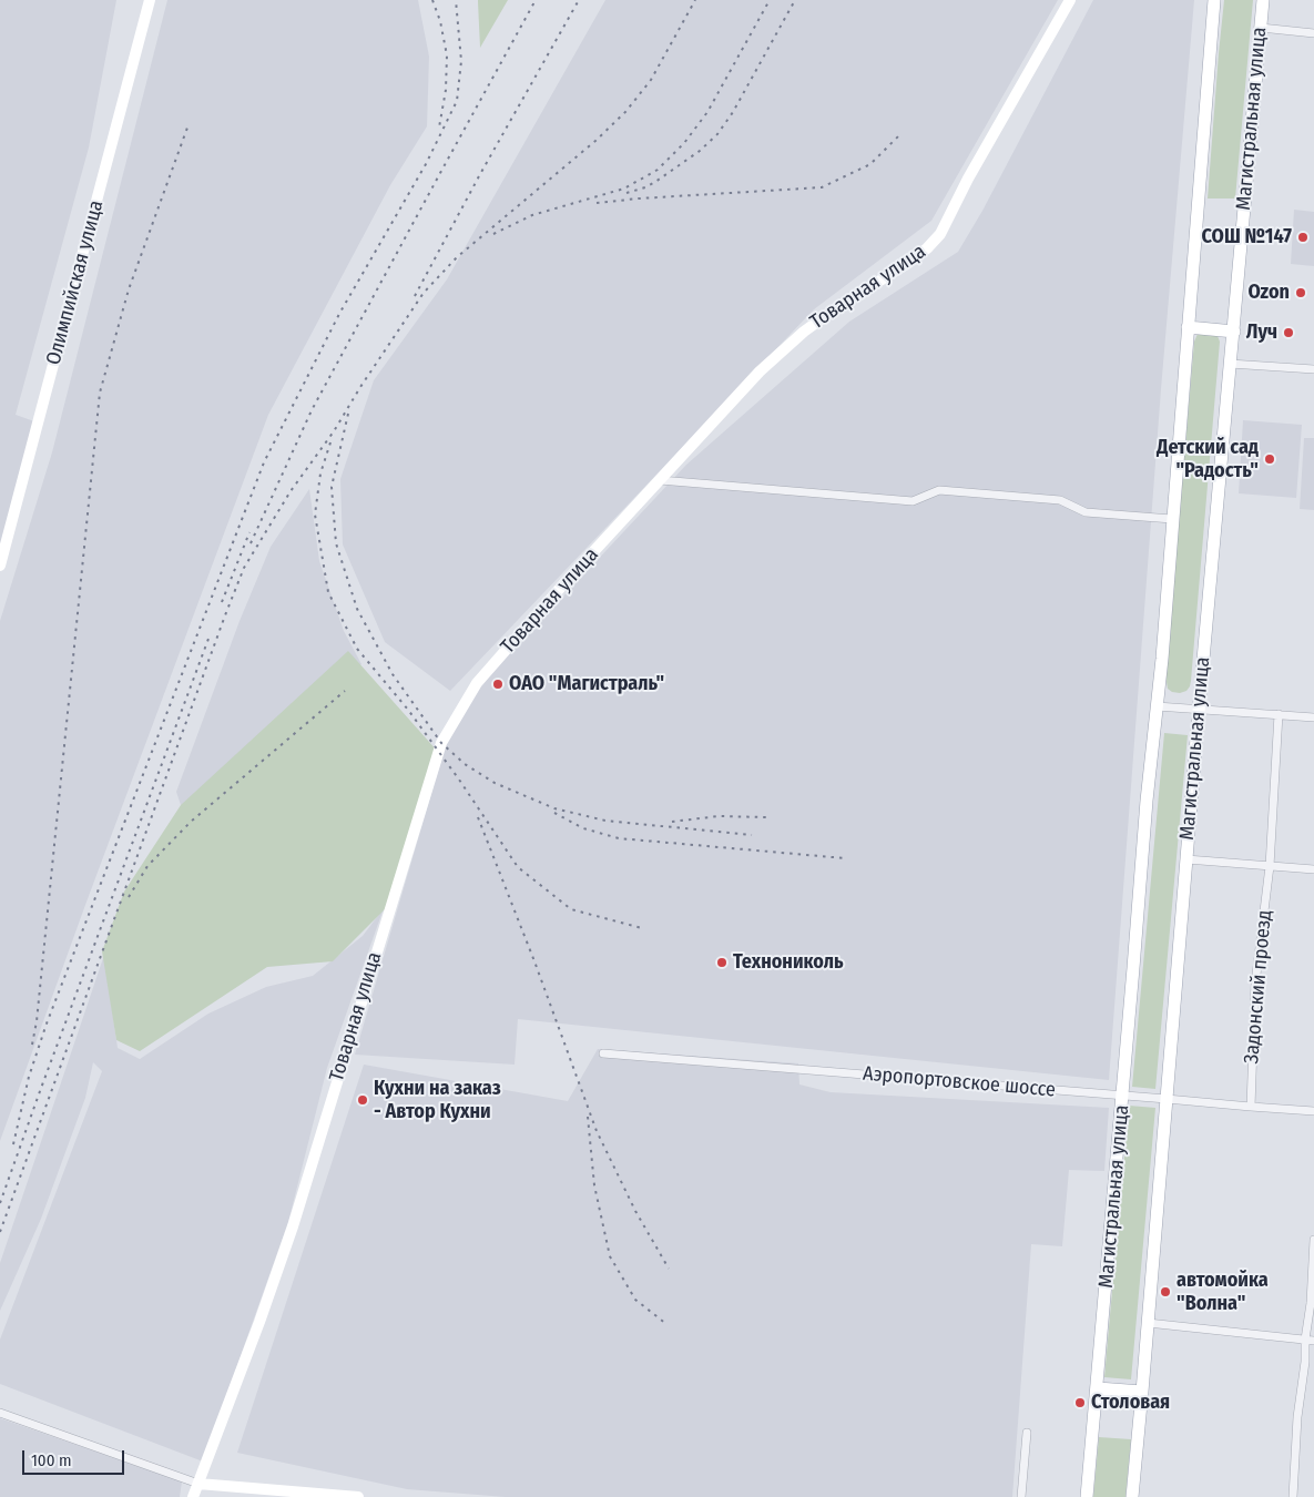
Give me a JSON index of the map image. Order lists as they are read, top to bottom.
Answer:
{
  "streets": {
    "main road": ["Магистральная улица"],
    "street": [
      "Олимпийская улица",
      "Товарная улица",
      "Задонский проезд",
      "Аэропортовское шоссе"
    ]
  },
  "crossings": [
    ["Магистральная улица", "Аэропортовское шоссе"],
    ["Задонский проезд", "Аэропортовское шоссе"]
  ],
  "places": [
    "СОШ №147",
    "Ozon",
    "Луч",
    "Детский сад \"Радость\"",
    "ОАО \"Магистраль\"",
    "Технониколь",
    "Кухни на заказ - Автор Кухни",
    "автомойка \"Волна\"",
    "Столовая"
  ],
  "scale_bar": "100 m"
}
